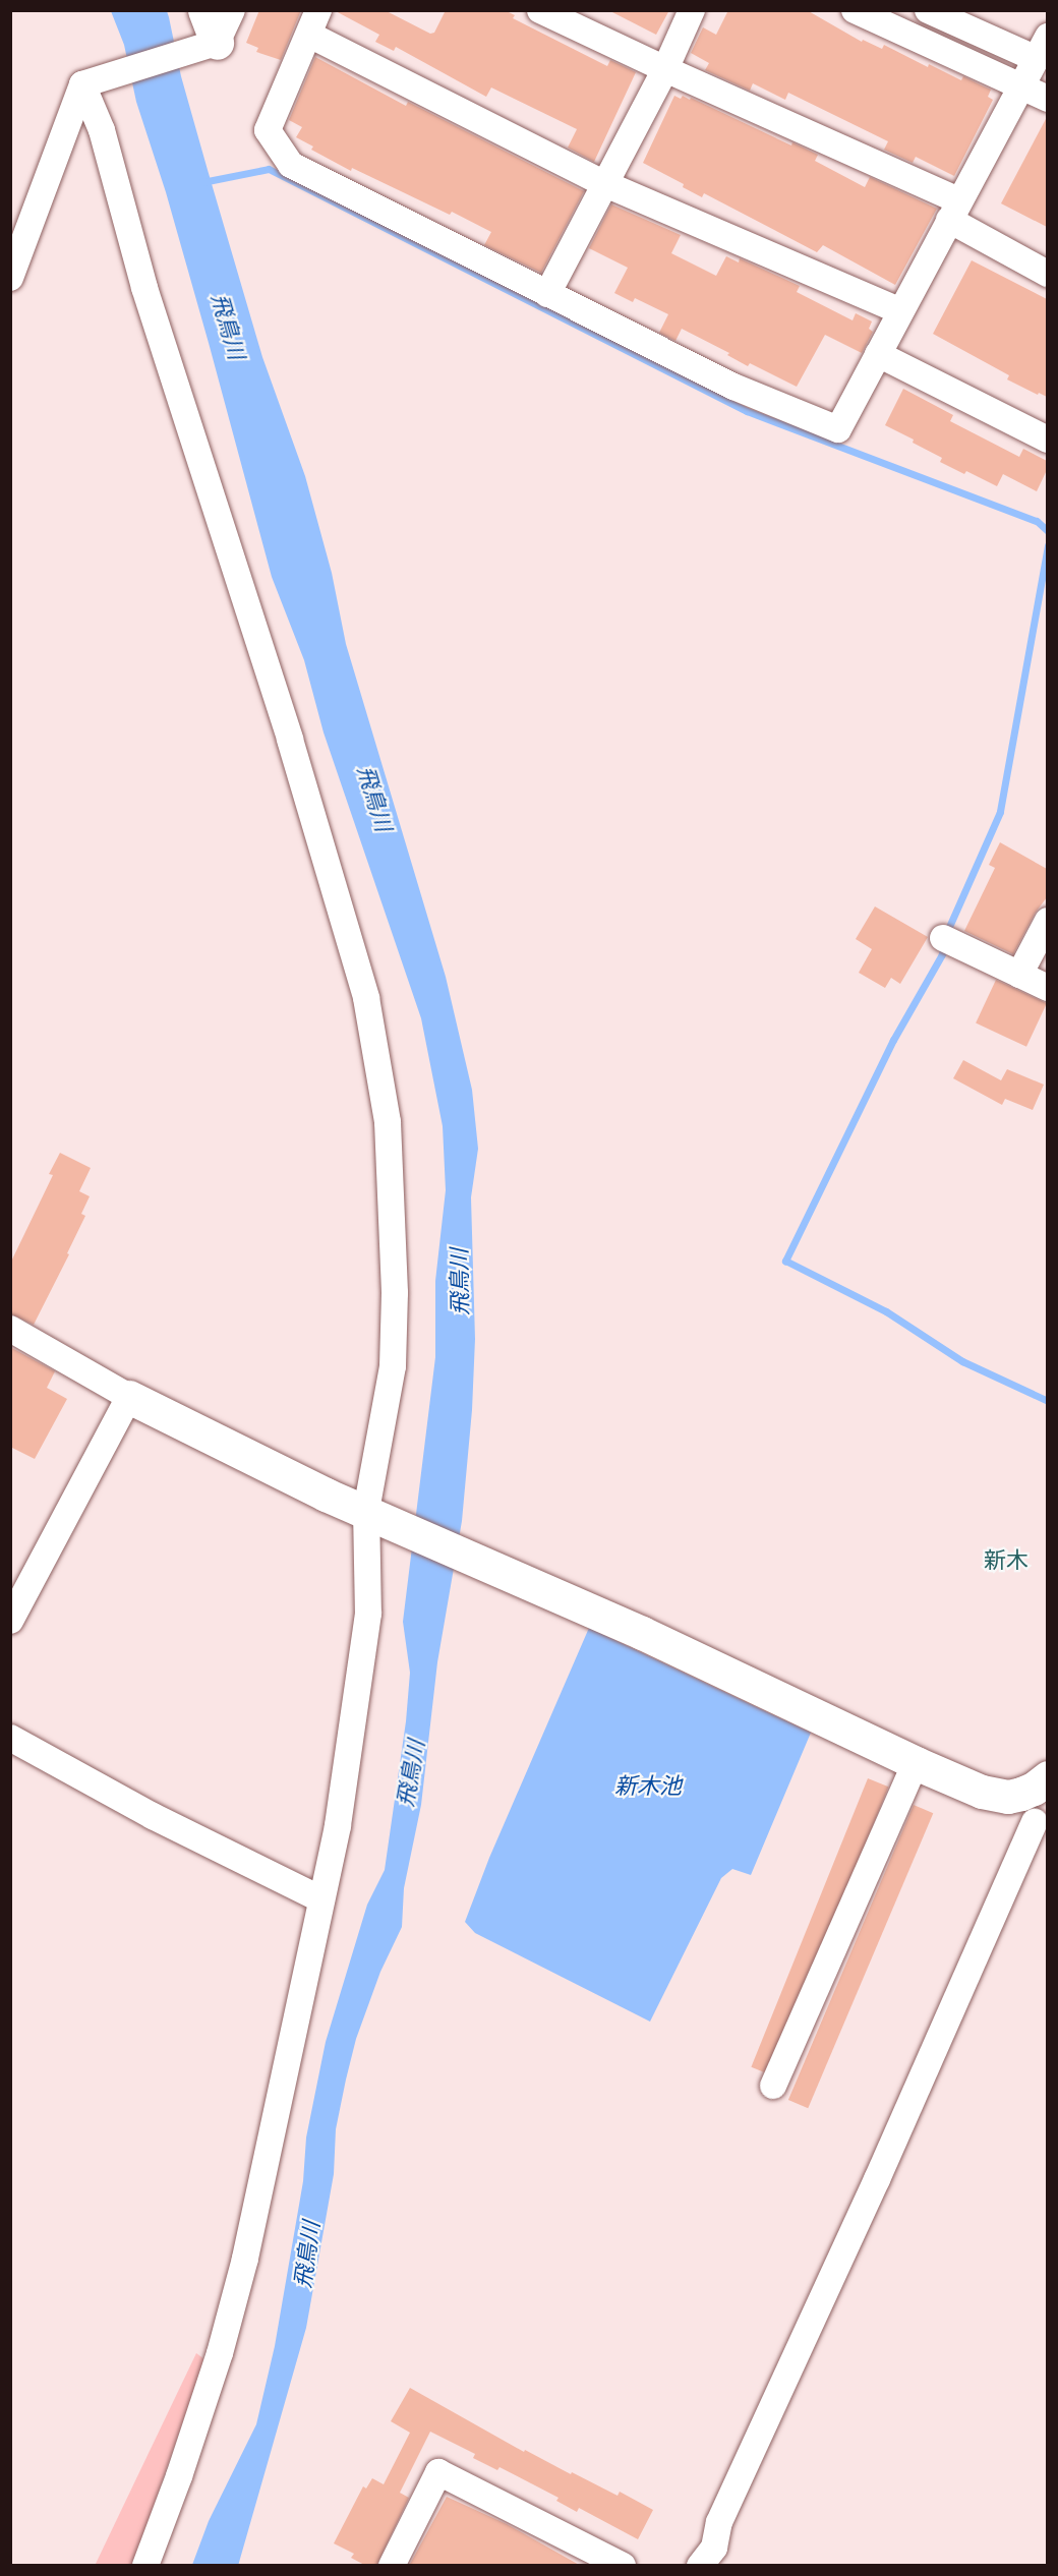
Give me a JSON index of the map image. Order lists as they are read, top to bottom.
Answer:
{
  "districts": ["新木"],
  "water": ["飛鳥川", "新木池"]
}
